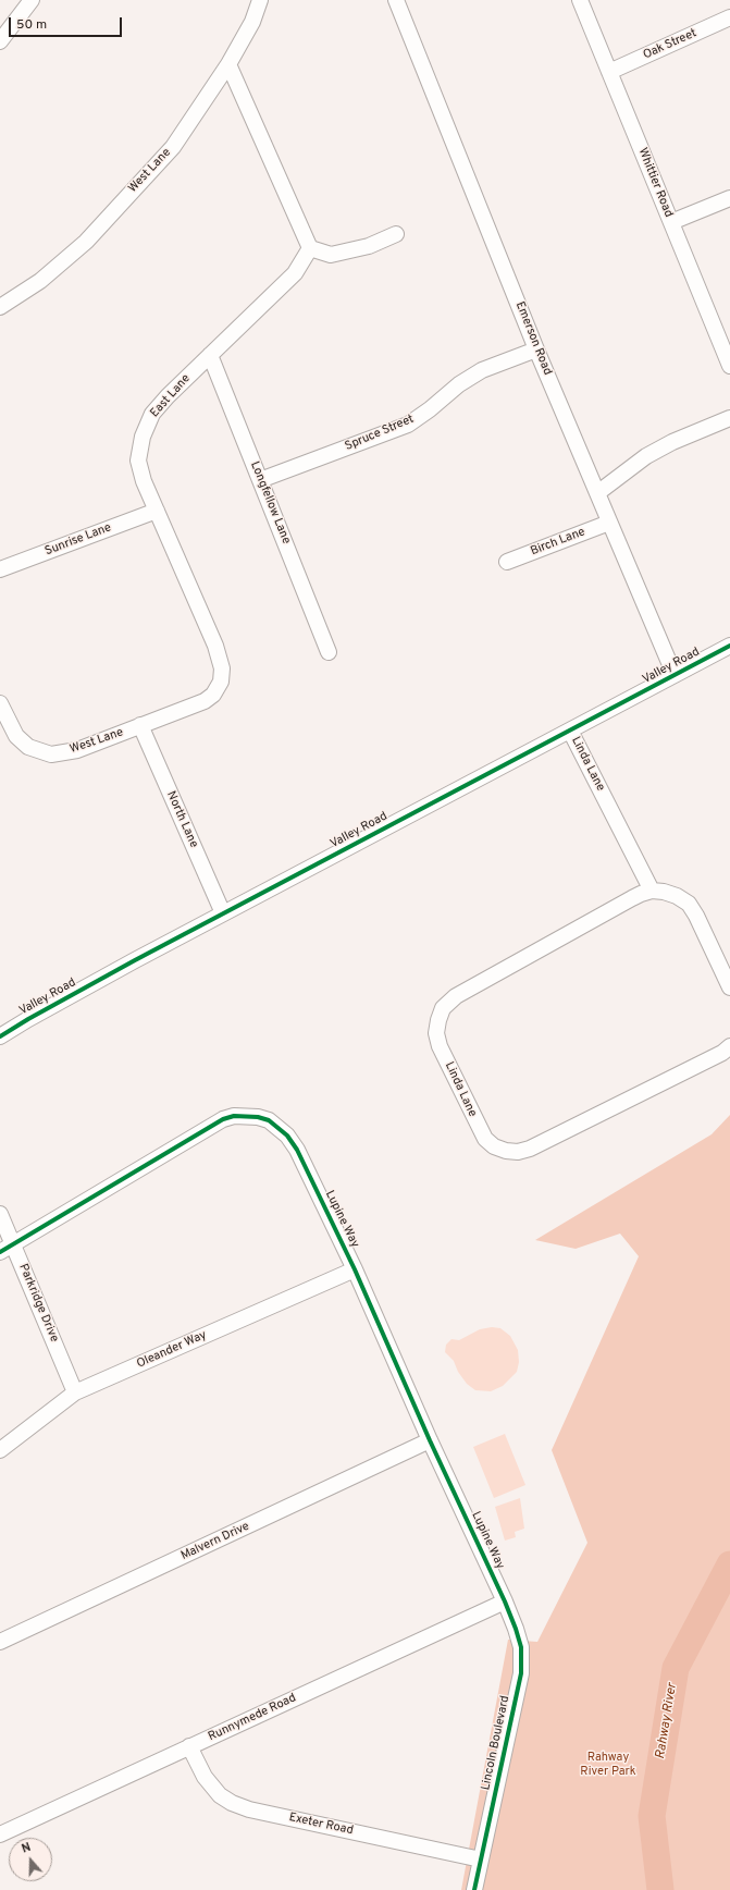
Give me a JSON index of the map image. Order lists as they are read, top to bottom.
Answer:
{
  "streets": {
    "street": [
      "Oak Street",
      "West Lane",
      "Whittier Road",
      "Emerson Road",
      "East Lane",
      "Spruce Street",
      "Longfellow Lane",
      "Sunrise Lane",
      "Birch Lane",
      "Valley Road",
      "Linda Lane",
      "North Lane",
      "Lupine Way",
      "Parkridge Drive",
      "Oleander Way",
      "Malvern Drive",
      "Runnymede Road",
      "Lincoln Boulevard",
      "Exeter Road"
    ]
  },
  "crossings": [
    ["Oak Street", "Whittier Road"],
    ["West Lane", "East Lane"],
    ["West Lane", "North Lane"],
    ["Emerson Road", "Spruce Street"],
    ["Emerson Road", "Birch Lane"],
    ["Emerson Road", "Valley Road"],
    ["East Lane", "Longfellow Lane"],
    ["East Lane", "Sunrise Lane"],
    ["East Lane", "North Lane"],
    ["Spruce Street", "Longfellow Lane"],
    ["Valley Road", "Linda Lane"],
    ["Valley Road", "North Lane"],
    ["Lupine Way", "Parkridge Drive"],
    ["Lupine Way", "Oleander Way"],
    ["Lupine Way", "Malvern Drive"],
    ["Lupine Way", "Runnymede Road"],
    ["Lupine Way", "Lincoln Boulevard"],
    ["Parkridge Drive", "Oleander Way"],
    ["Runnymede Road", "Lincoln Boulevard"],
    ["Runnymede Road", "Exeter Road"],
    ["Lincoln Boulevard", "Exeter Road"]
  ],
  "water": ["Rahway River"],
  "parks": ["Rahway River Park"],
  "scale_bar": "50 m",
  "north": "top"
}
